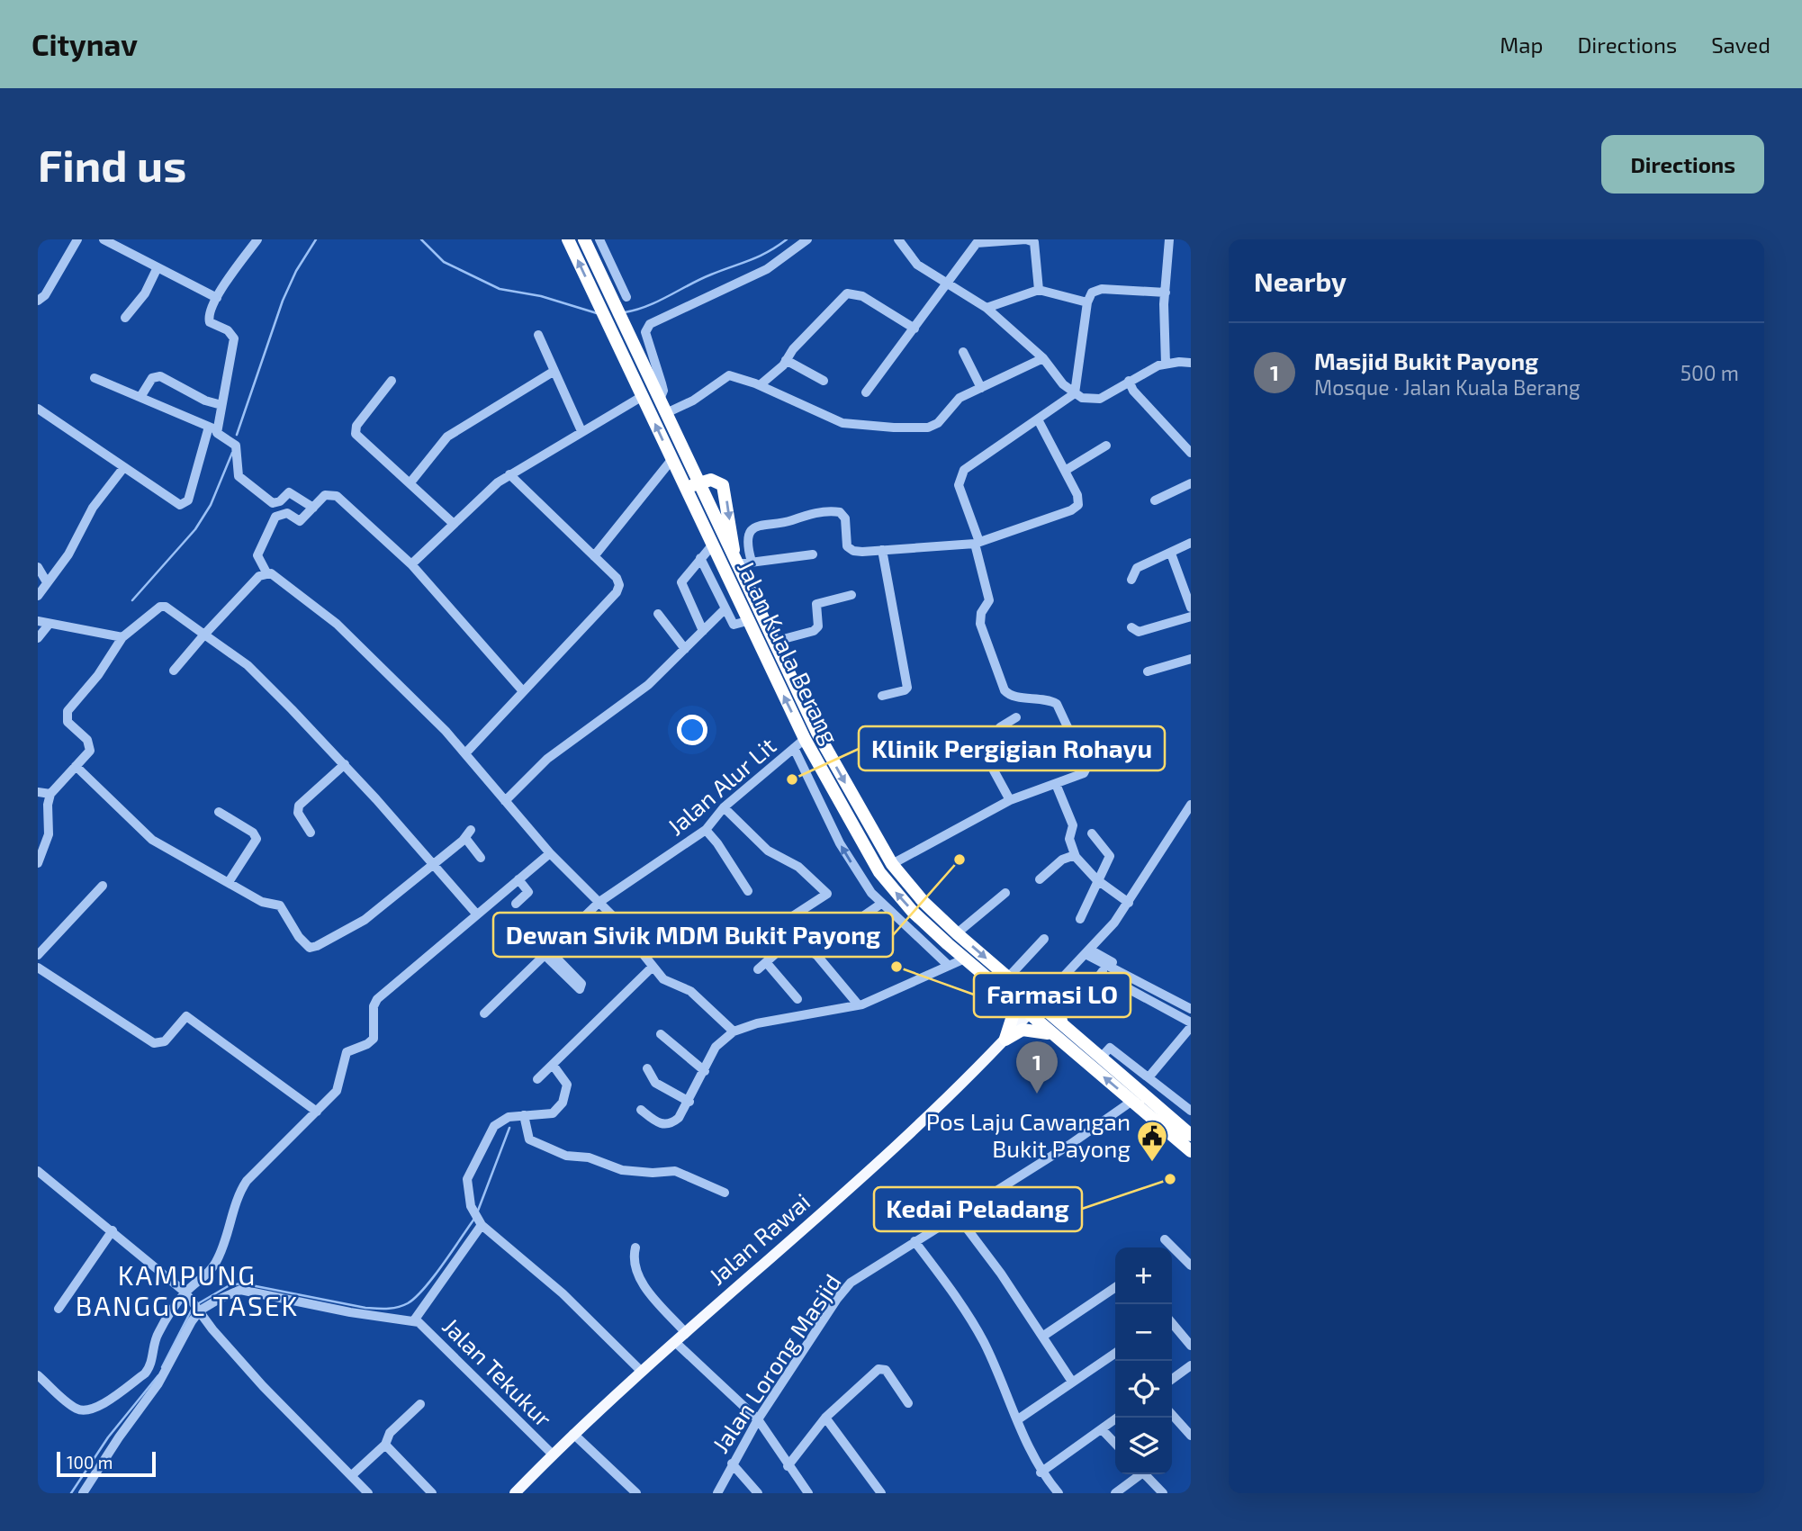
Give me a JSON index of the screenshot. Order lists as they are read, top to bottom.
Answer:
{
  "streets": {
    "highway": ["Jalan Kuala Berang"],
    "main road": ["Jalan Rawai"],
    "street": ["Jalan Alur Lit", "Jalan Lorong Masjid", "Jalan Tekukur"]
  },
  "crossings": [
    ["Jalan Kuala Berang", "Jalan Alur Lit"],
    ["Jalan Kuala Berang", "Jalan Rawai"],
    ["Jalan Kuala Berang", "Jalan Lorong Masjid"],
    ["Jalan Rawai", "Jalan Tekukur"]
  ],
  "districts": ["KAMPUNG BANGGOL TASEK"],
  "places": {
    "other": [
      "Klinik Pergigian Rohayu",
      "Dewan Sivik MDM Bukit Payong",
      "Farmasi LO",
      "Kedai Peladang"
    ],
    "public building": ["Pos Laju Cawangan Bukit Payong"]
  },
  "scale_bar": "100 m",
  "page": {
    "header": "Citynav",
    "nav": ["Map", "Directions", "Saved"],
    "buttons": "Directions",
    "title": "Find us",
    "heading": "Nearby",
    "list": [
      {
        "mark": "1",
        "name": "Masjid Bukit Payong",
        "note": "Mosque · Jalan Kuala Berang",
        "value": "500 m"
      }
    ],
    "pins": "1",
    "map_buttons": ["+", "−"],
    "scale": "100 m"
  }
}
